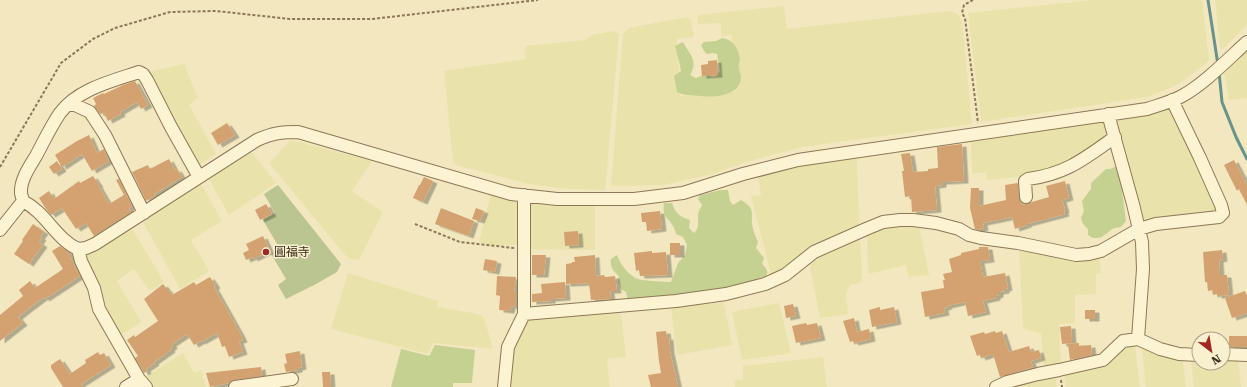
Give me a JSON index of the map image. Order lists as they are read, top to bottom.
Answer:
{
  "places": ["圓福寺"],
  "north": "bottom right"
}
